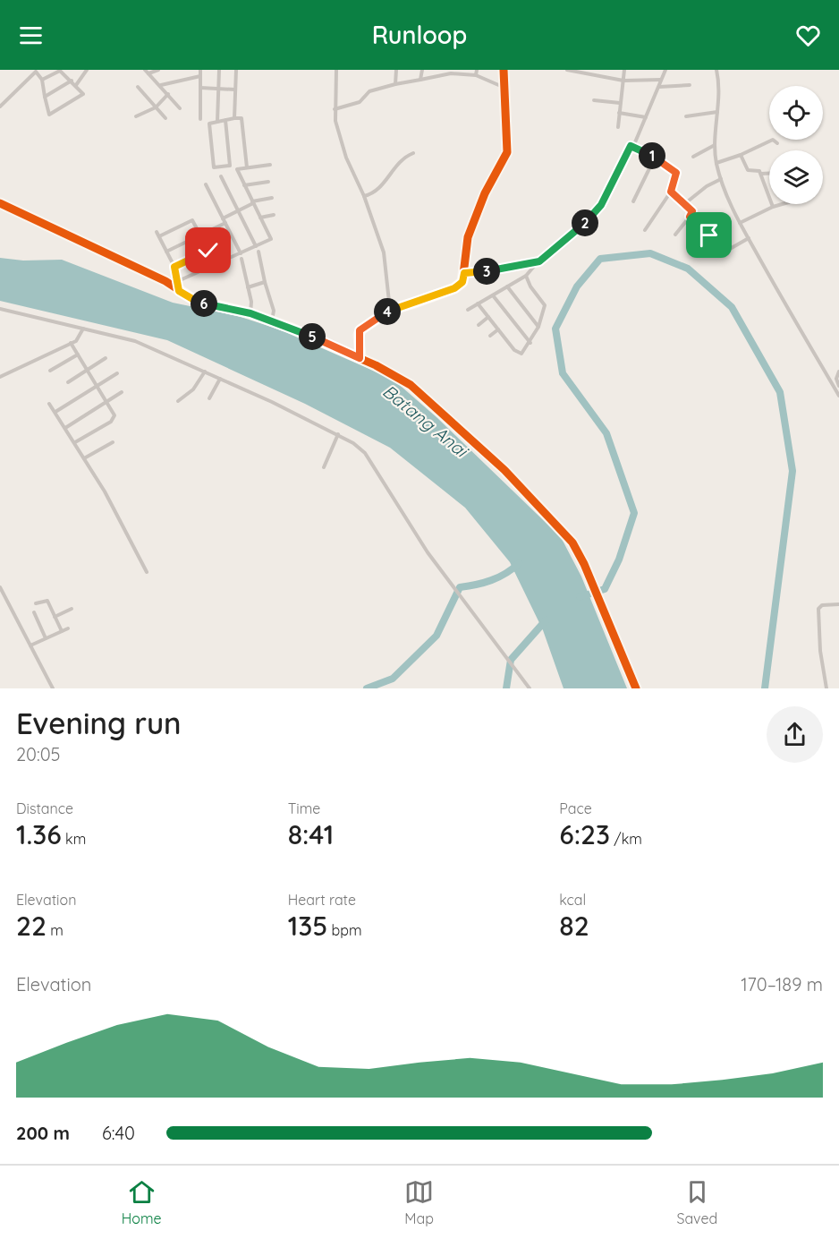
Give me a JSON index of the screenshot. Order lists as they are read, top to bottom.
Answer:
{
  "water": ["Batang Anai"],
  "page": {
    "header": "Runloop",
    "pins": [
      "1",
      "2",
      "3",
      "6",
      "4",
      "5"
    ],
    "heading": ["Evening run", "20:05"],
    "stats": [
      ["Distance", "1.36 km"],
      ["Time", "8:41"],
      ["Pace", "6:23 /km"],
      ["Elevation", "22 m"],
      ["Heart rate", "135 bpm"],
      ["kcal", "82"]
    ],
    "chart": ["Elevation", "170–189 m"],
    "list": [
      {
        "name": "200 m",
        "note": "6:40"
      }
    ],
    "tabs": ["Home", "Map", "Saved"]
  }
}
